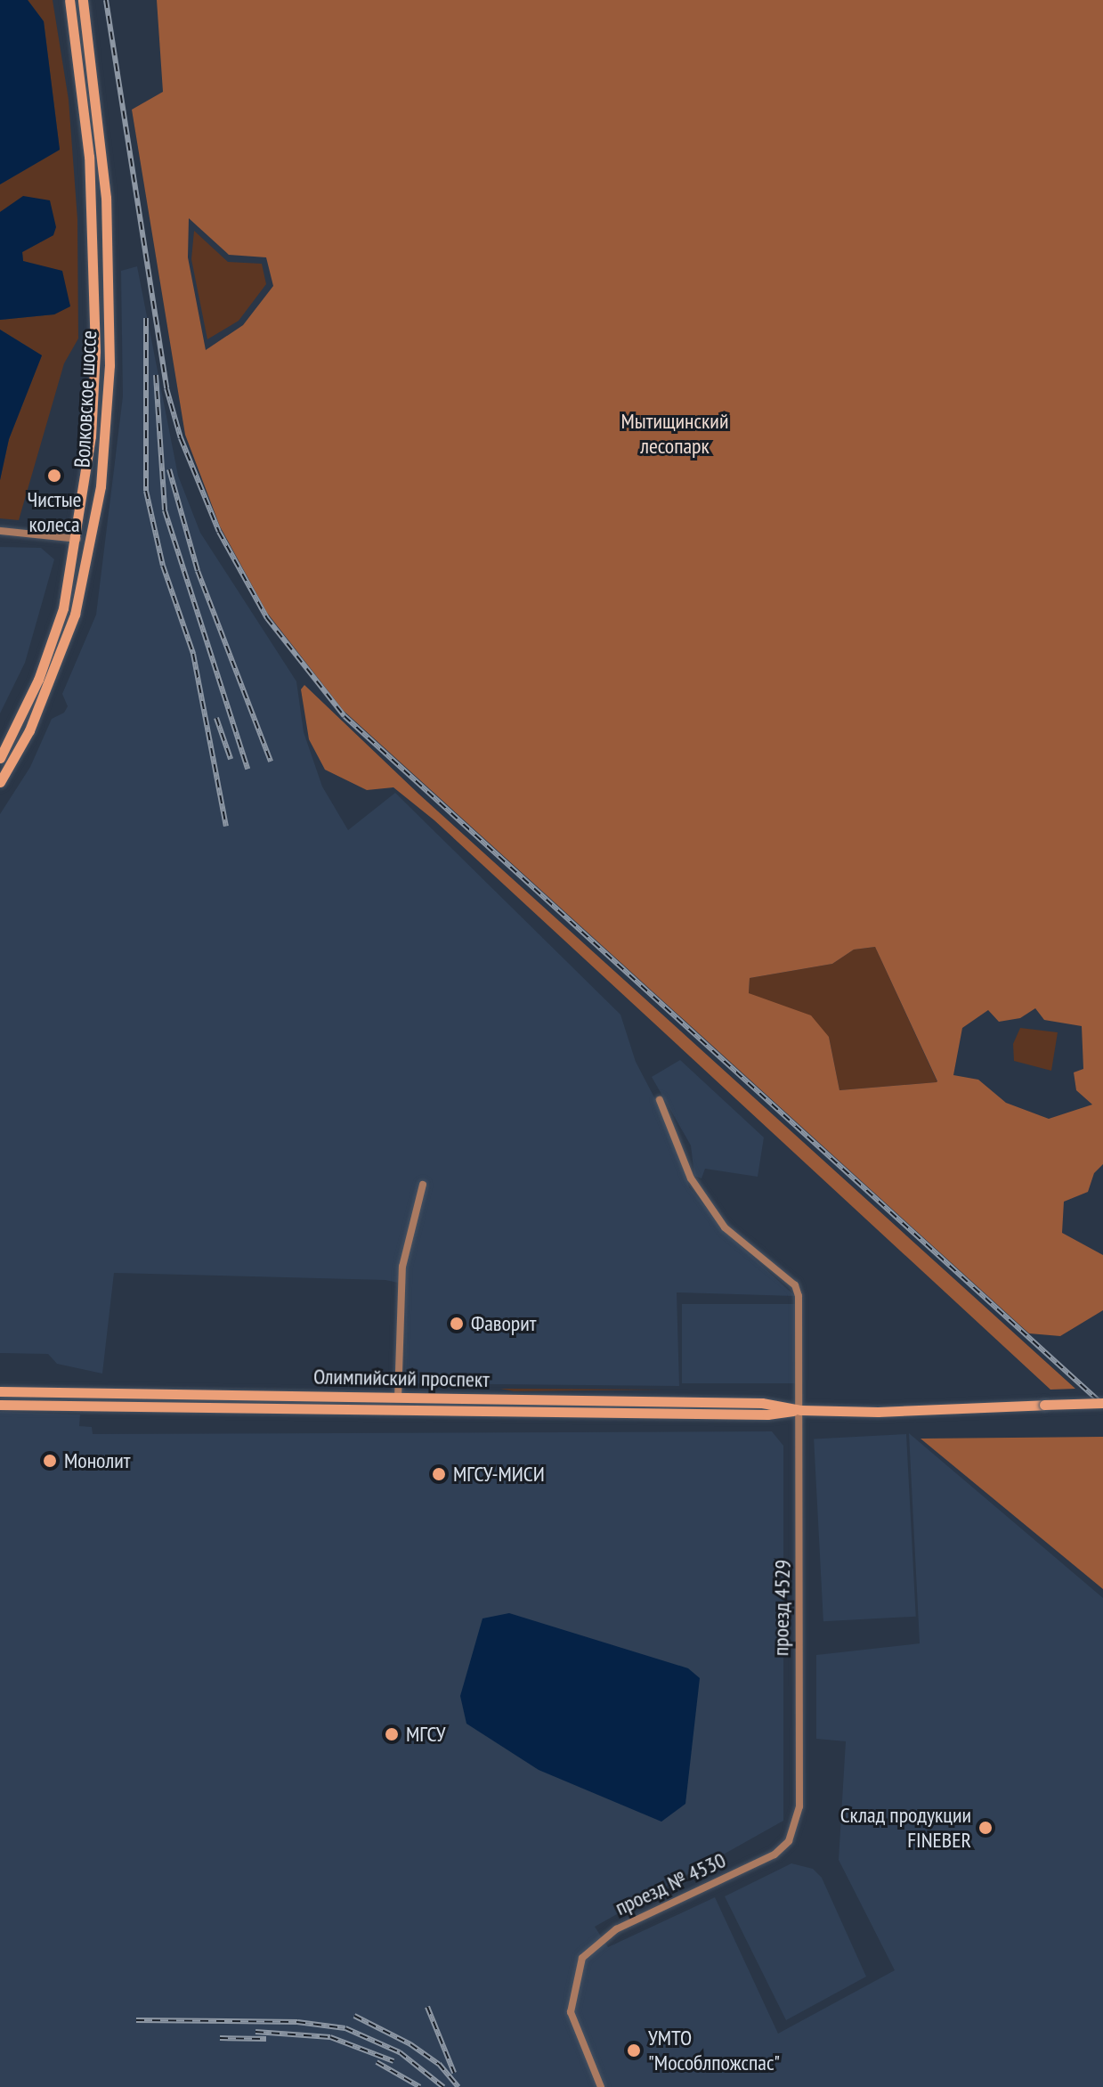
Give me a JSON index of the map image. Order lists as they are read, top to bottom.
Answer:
{
  "streets": {
    "main road": ["Волковское шоссе", "Олимпийский проспект"],
    "street": ["проезд 4529", "проезд № 4530"]
  },
  "crossings": [
    ["Олимпийский проспект", "проезд 4529"],
    ["проезд 4529", "проезд № 4530"]
  ],
  "parks": ["Мытищинский лесопарк"],
  "places": [
    "Чистые колеса",
    "Фаворит",
    "Монолит",
    "МГСУ-МИСИ",
    "МГСУ",
    "Склад продукции FINEBER",
    "УМТО \"Мособлпожспас\""
  ]
}
